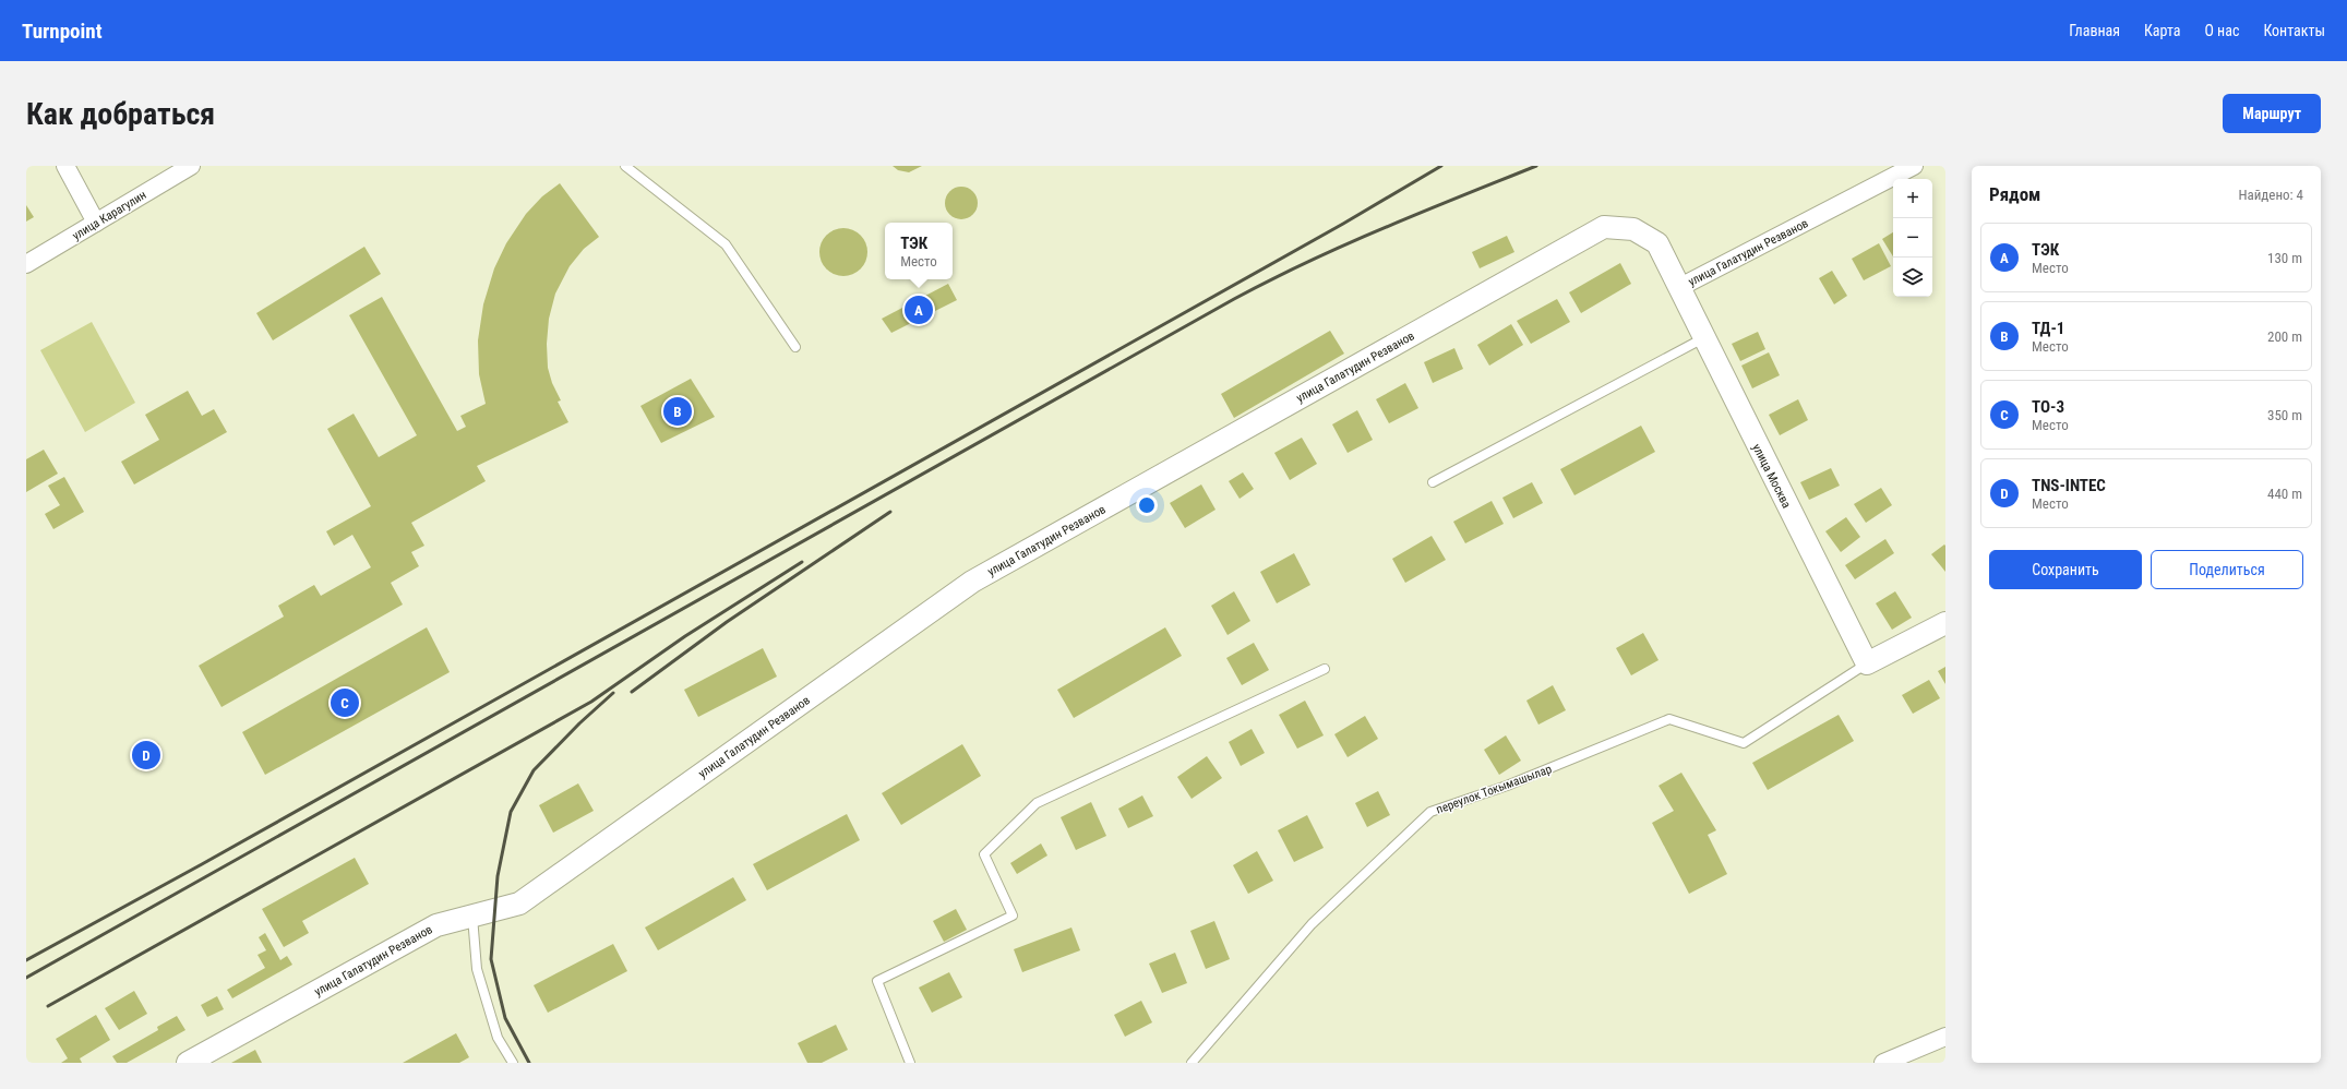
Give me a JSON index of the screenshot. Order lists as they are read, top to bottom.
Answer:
{
  "streets": {
    "street": ["улица Карагулин", "улица Галатудин Резванов", "улица Москва"],
    "lane": ["переулок Токымашылар"]
  },
  "crossings": [
    ["улица Галатудин Резванов", "улица Москва"],
    ["улица Москва", "переулок Токымашылар"]
  ],
  "page": {
    "header": "Turnpoint",
    "nav": [
      "Главная",
      "Карта",
      "О нас",
      "Контакты"
    ],
    "buttons": [
      "Маршрут",
      ["Сохранить", "Поделиться"]
    ],
    "title": "Как добраться",
    "heading": ["Рядом", "Найдено: 4"],
    "map_buttons": ["+", "−"],
    "popup": ["ТЭК", "Место"],
    "list": [
      {
        "mark": "A",
        "name": "ТЭК",
        "note": "Место",
        "value": "130 m"
      },
      {
        "mark": "B",
        "name": "ТД-1",
        "note": "Место",
        "value": "200 m"
      },
      {
        "mark": "C",
        "name": "ТО-3",
        "note": "Место",
        "value": "350 m"
      },
      {
        "mark": "D",
        "name": "TNS-INTEC",
        "note": "Место",
        "value": "440 m"
      }
    ],
    "pins": [
      "A",
      "B",
      "C",
      "D"
    ]
  }
}
